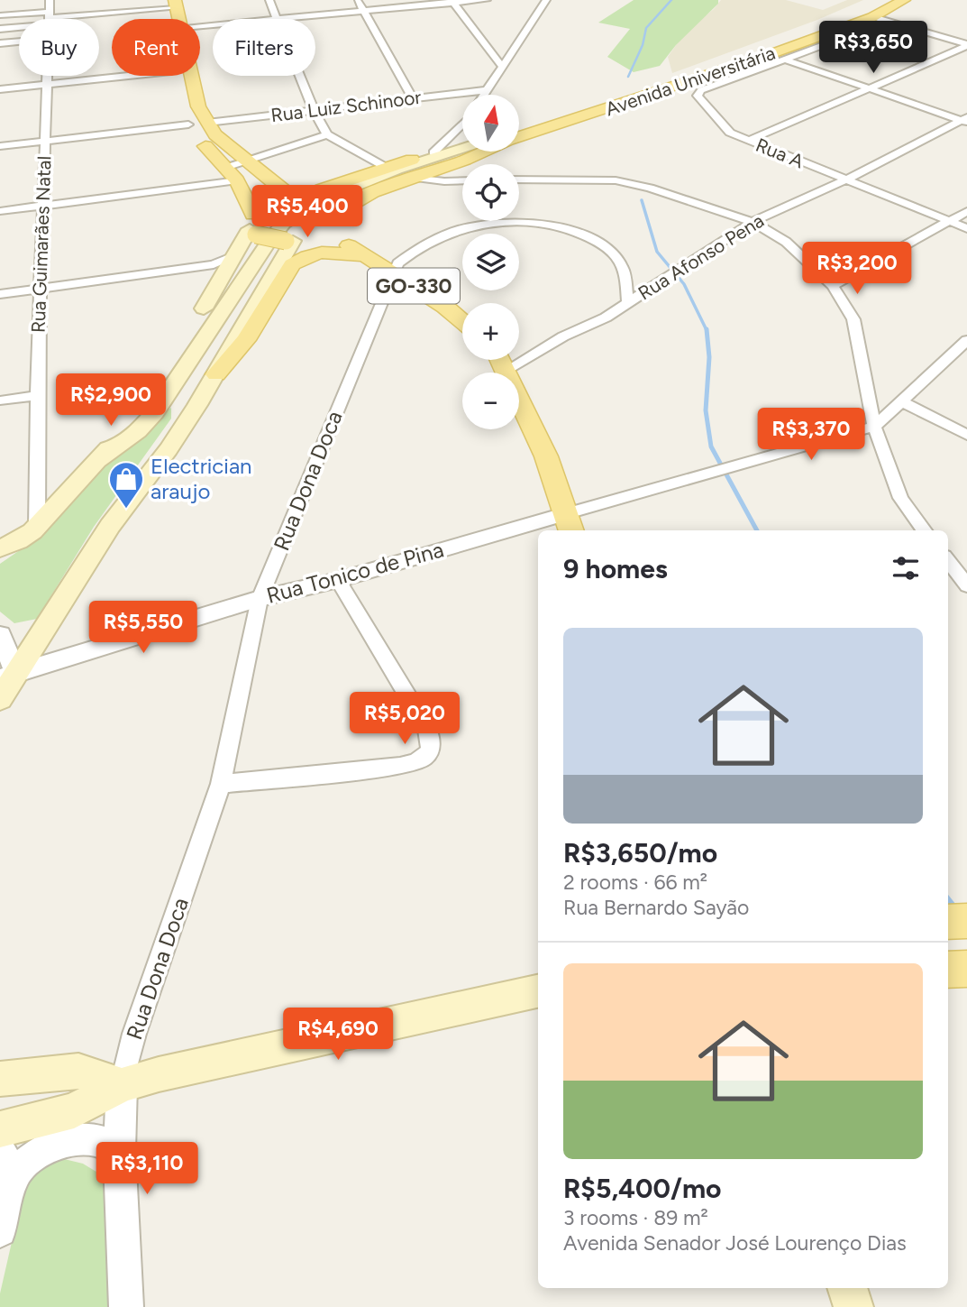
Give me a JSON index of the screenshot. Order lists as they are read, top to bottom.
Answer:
{
  "streets": {
    "main road": ["Avenida Universitária", "GO-330"],
    "street": [
      "Rua Luiz Schinoor",
      "Rua A",
      "Rua Guimarães Natal",
      "Rua Afonso Pena",
      "Rua Dona Doca",
      "Rua Tonico de Pina"
    ]
  },
  "crossings": [
    ["Avenida Universitária", "Rua Tonico de Pina"],
    ["Rua A", "Rua Afonso Pena"],
    ["Rua Afonso Pena", "Rua Dona Doca"],
    ["GO-330", "Rua Dona Doca"],
    ["Rua Dona Doca", "Rua Tonico de Pina"]
  ],
  "places": {
    "shop": ["Electrician araujo"]
  },
  "north": "top",
  "page": {
    "chip": ["Buy", "Rent", "Filters"],
    "price": [
      "R$3,650",
      "R$5,400",
      "R$3,200",
      "R$2,900",
      "R$3,370",
      "R$5,550",
      "R$5,020",
      "R$4,690",
      "R$3,110"
    ],
    "map_buttons": ["+", "−"],
    "heading": "9 homes",
    "list": [
      {
        "name": "R$3,650/mo",
        "note": "2 rooms · 66 m² · Rua Bernardo Sayão"
      },
      {
        "name": "R$5,400/mo",
        "note": "3 rooms · 89 m² · Avenida Senador José Lourenço Dias"
      }
    ]
  }
}
